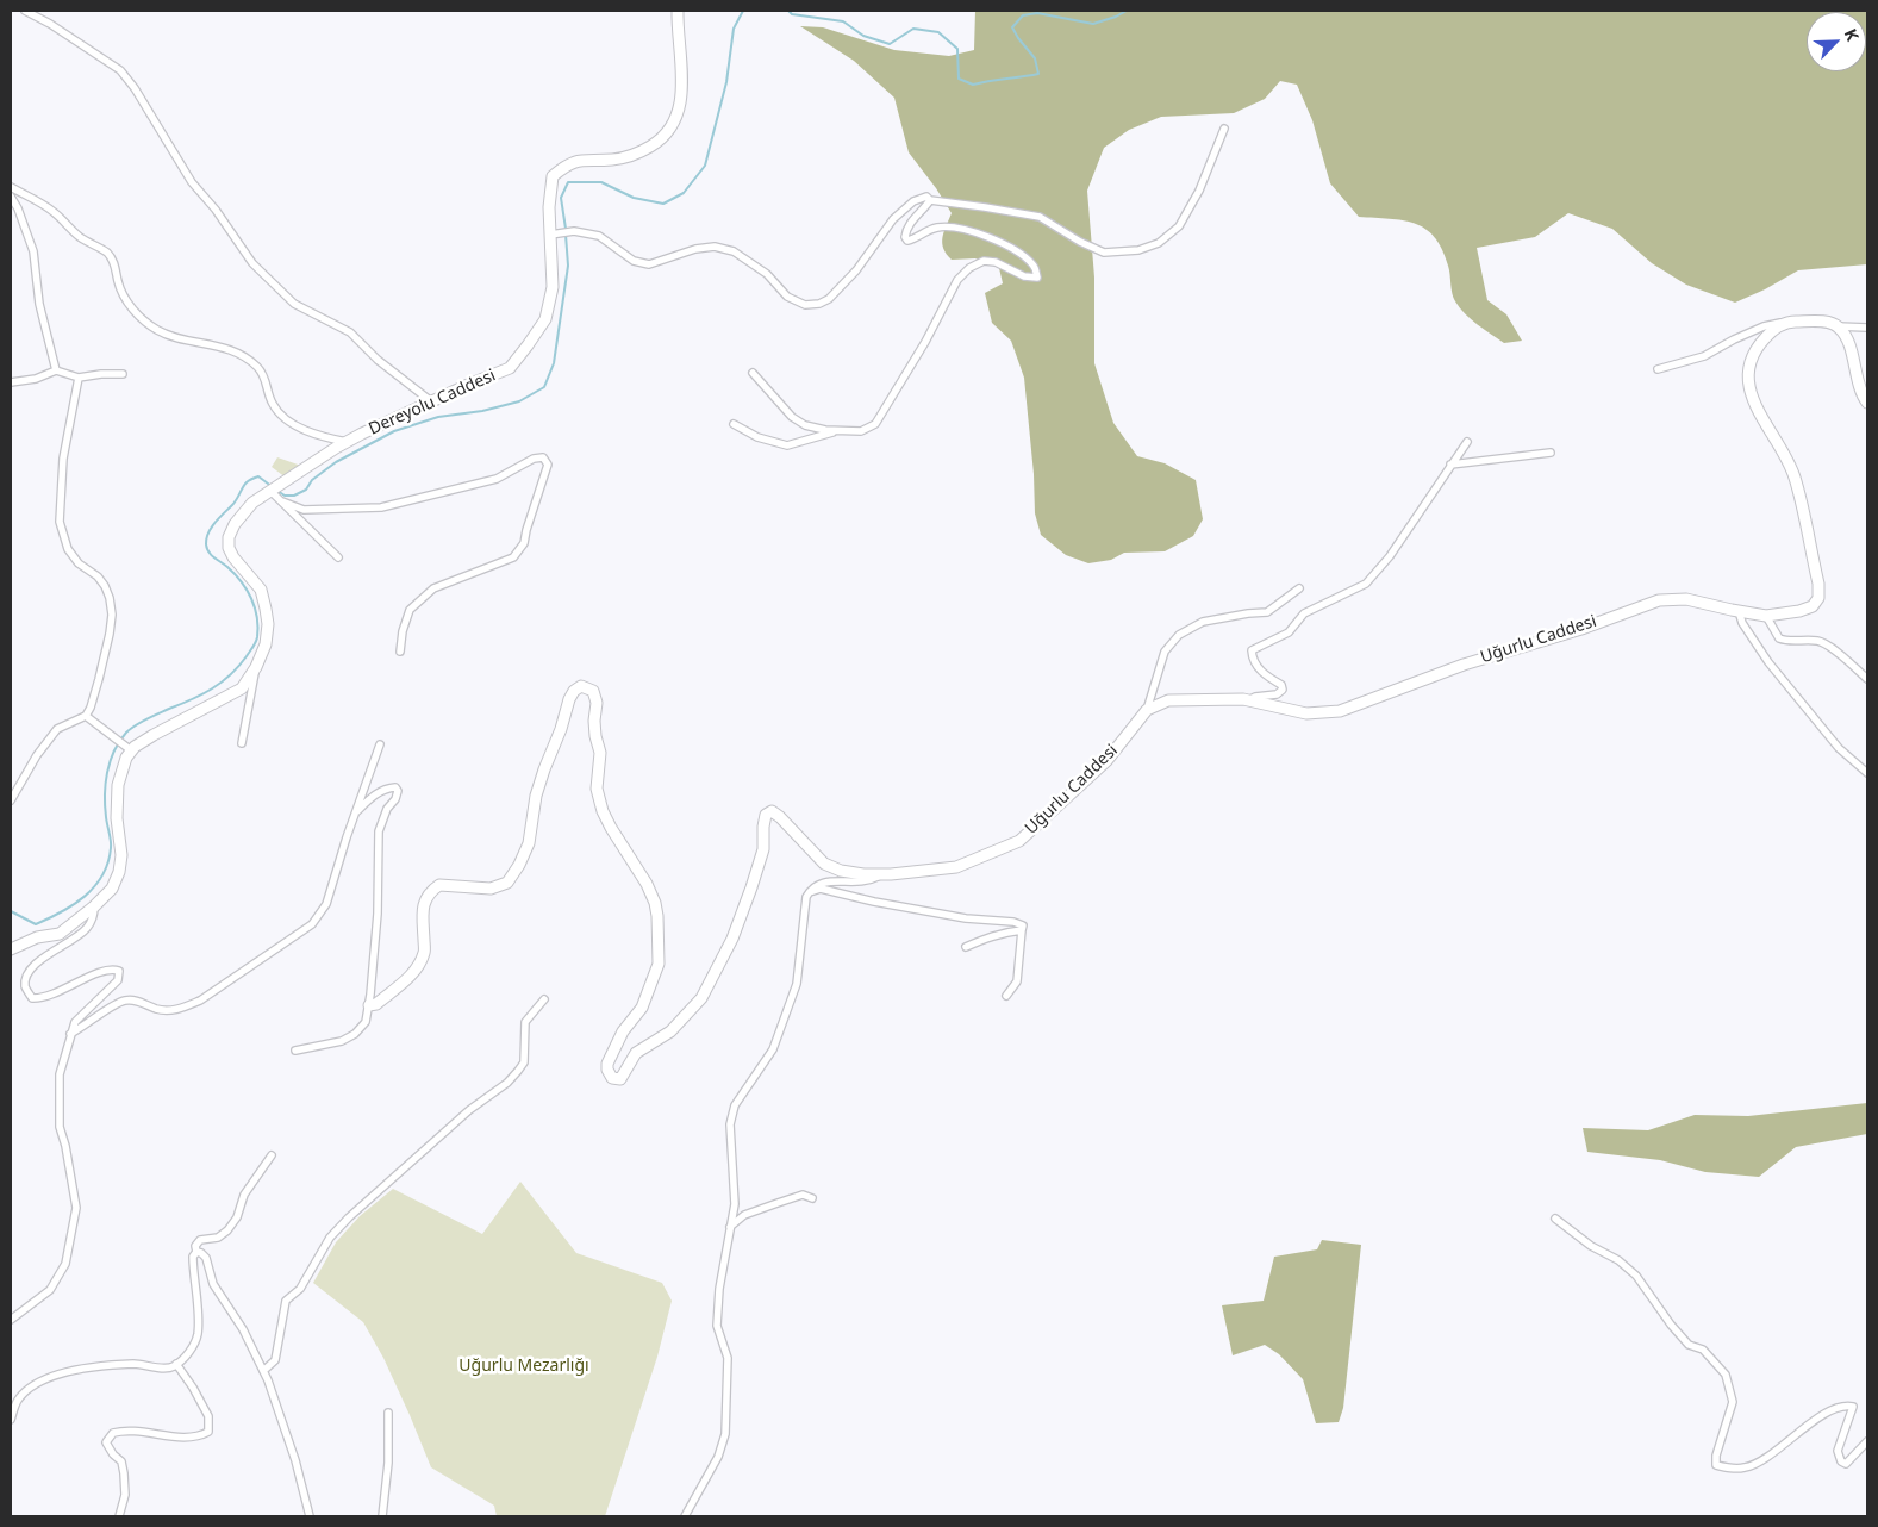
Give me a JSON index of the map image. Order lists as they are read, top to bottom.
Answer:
{
  "streets": {
    "street": ["Dereyolu Caddesi", "Uğurlu Caddesi"]
  },
  "parks": ["Uğurlu Mezarlığı"],
  "north": "top right"
}
